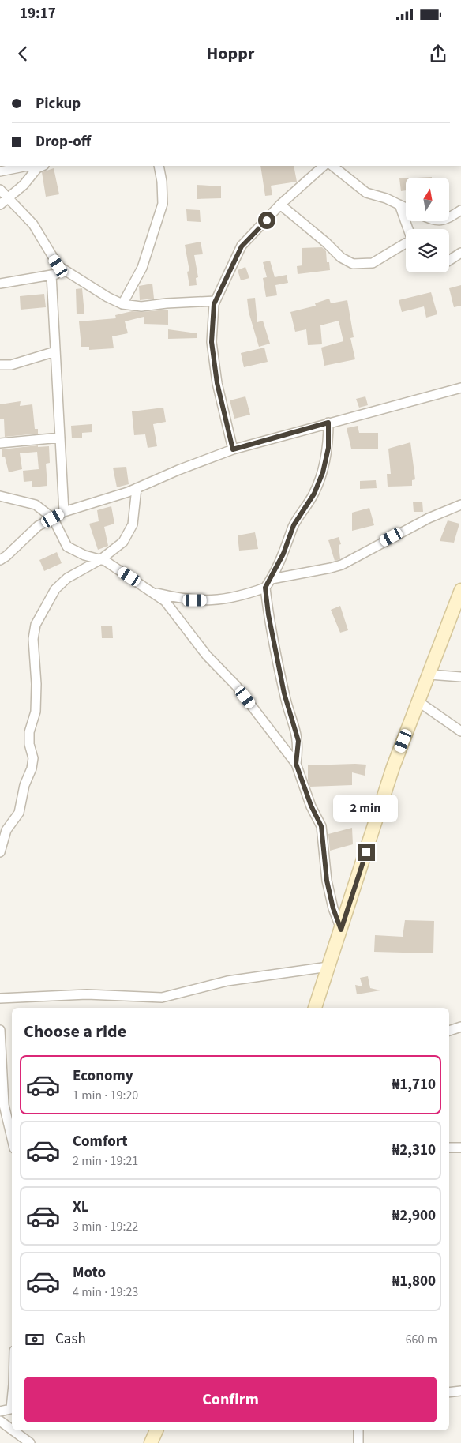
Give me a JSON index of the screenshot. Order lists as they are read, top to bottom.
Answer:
{
  "north": "top",
  "page": {
    "status": "19:17",
    "header": "Hoppr",
    "banner": ["Pickup", "Drop-off"],
    "bubble": "2 min",
    "heading": "Choose a ride",
    "list": [
      {
        "name": "Economy",
        "note": "1 min · 19:20",
        "value": "₦1,710"
      },
      {
        "name": "Comfort",
        "note": "2 min · 19:21",
        "value": "₦2,310"
      },
      {
        "name": "XL",
        "note": "3 min · 19:22",
        "value": "₦2,900"
      },
      {
        "name": "Moto",
        "note": "4 min · 19:23",
        "value": "₦1,800"
      }
    ],
    "pay": ["Cash", "660 m"],
    "buttons": "Confirm"
  }
}
